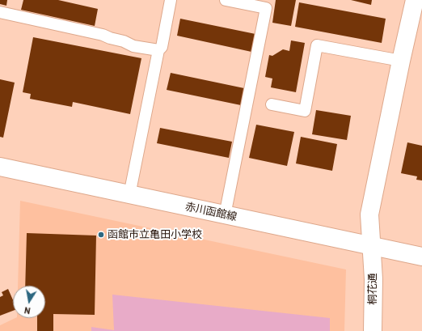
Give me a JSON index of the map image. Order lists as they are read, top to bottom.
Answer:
{
  "streets": {
    "main road": ["赤川函館線", "桐花通"]
  },
  "crossings": [
    ["赤川函館線", "桐花通"]
  ],
  "places": ["函館市立亀田小学校"],
  "north": "bottom"
}
